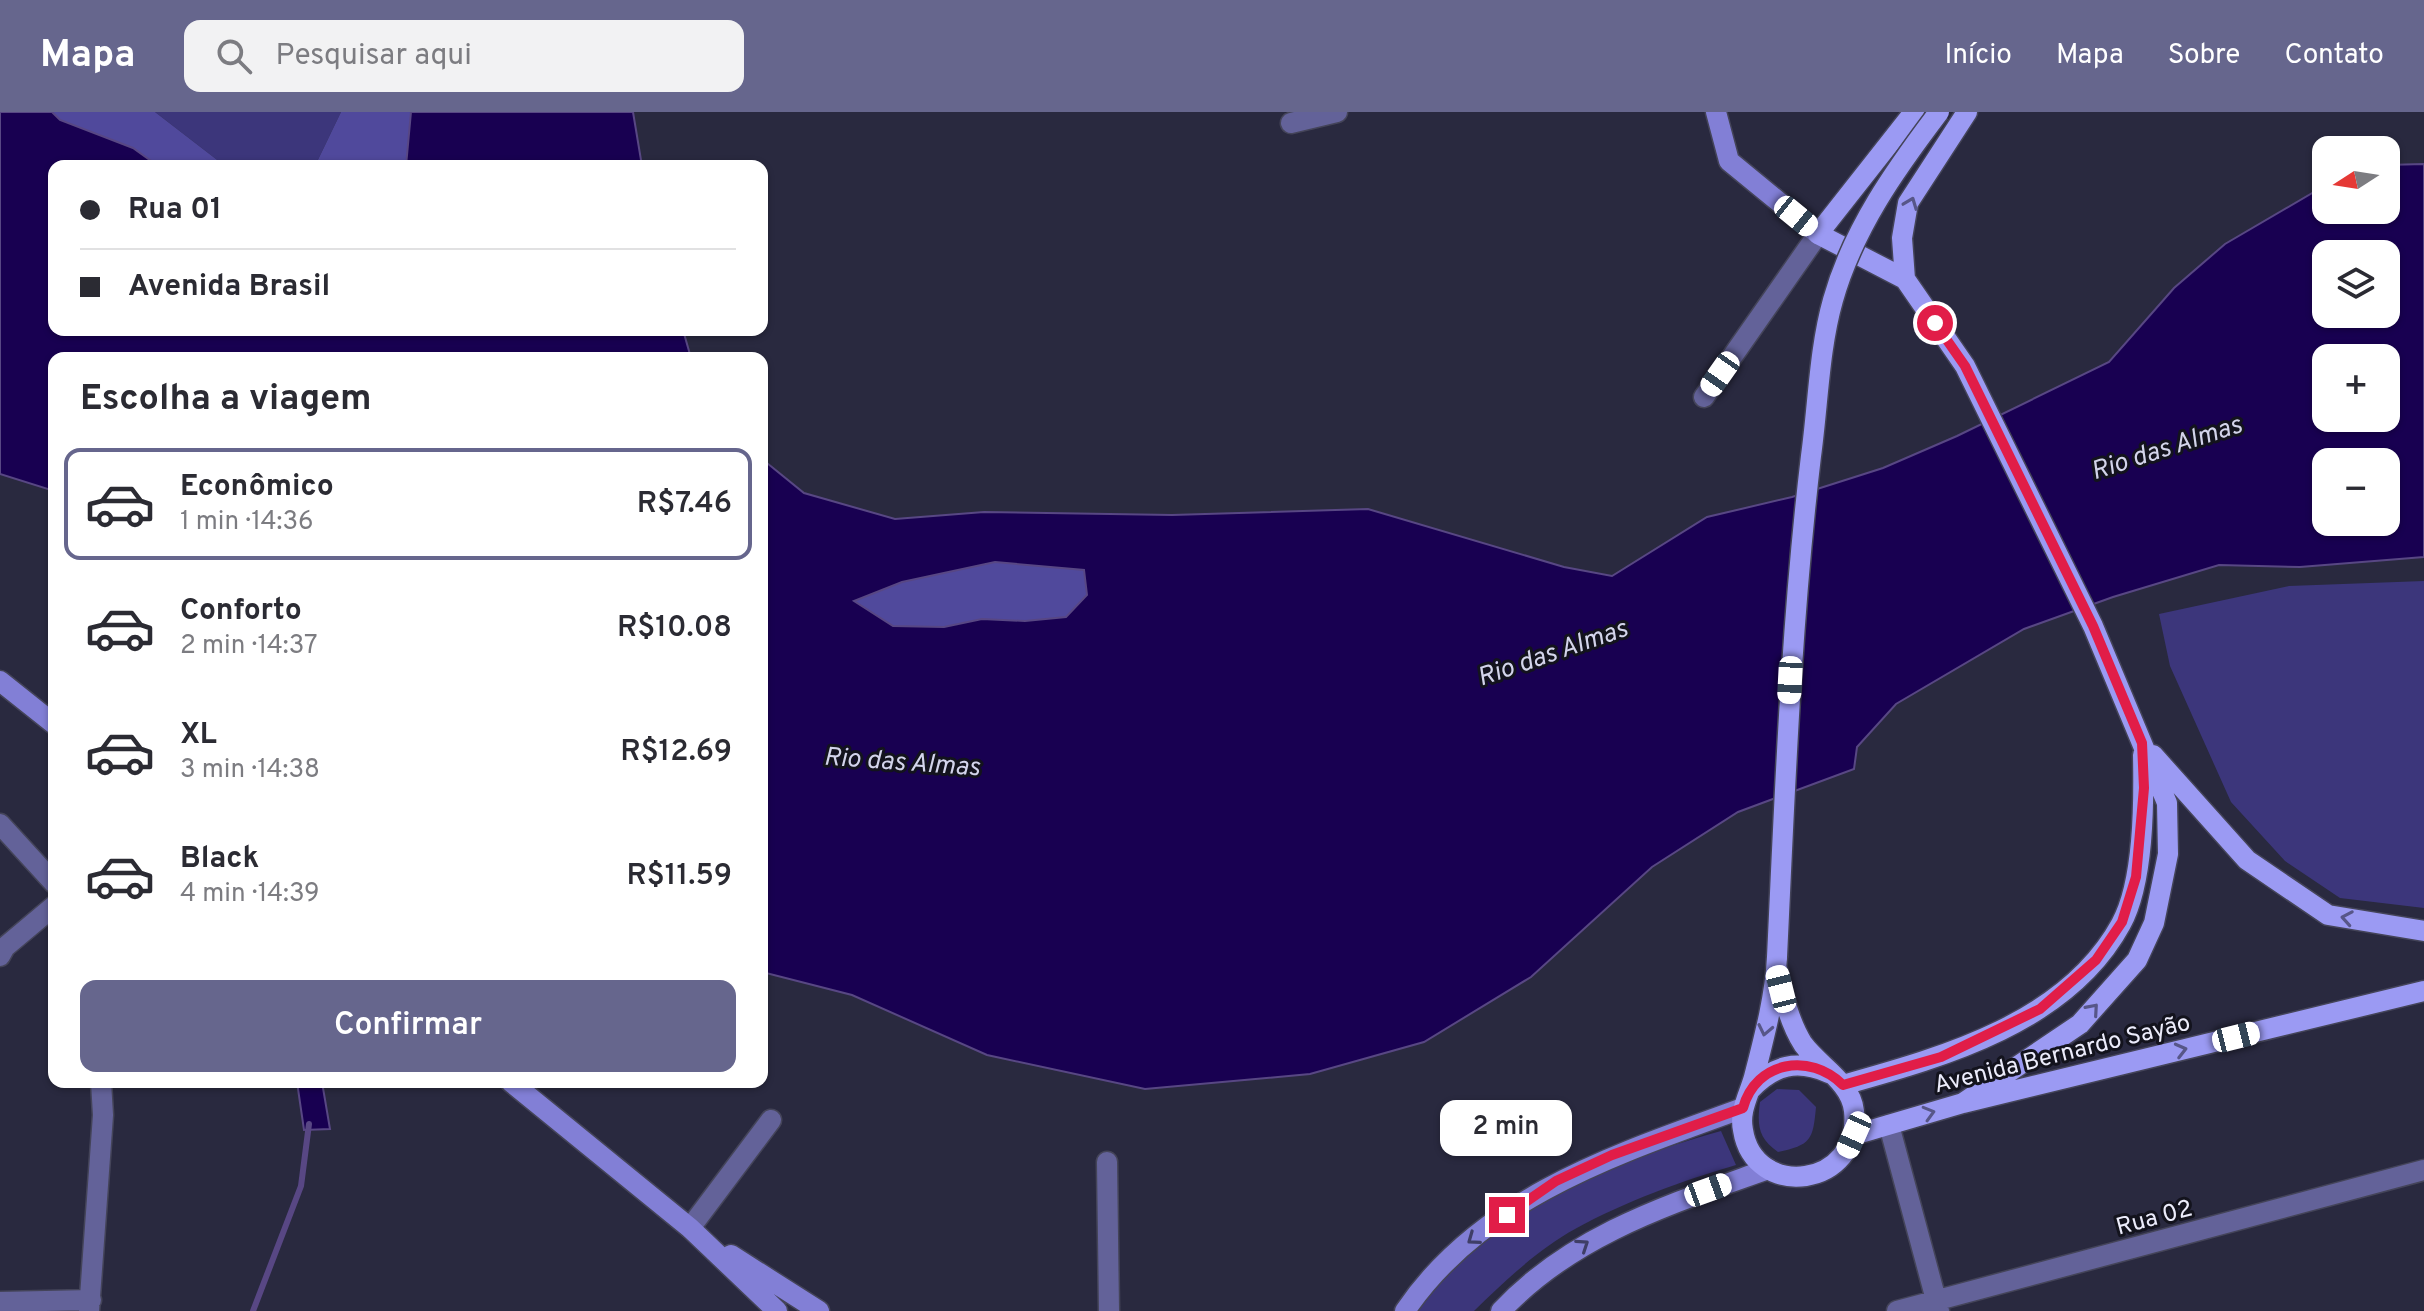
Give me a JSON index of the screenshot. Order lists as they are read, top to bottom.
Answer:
{
  "streets": {
    "main road": ["Avenida Bernardo Sayão"],
    "street": ["Rua 02"]
  },
  "one_way": ["Avenida Bernardo Sayão"],
  "water": ["Rio das Almas"],
  "north": "left",
  "page": {
    "header": "Mapa",
    "search": "Pesquisar aqui",
    "nav": [
      "Início",
      "Mapa",
      "Sobre",
      "Contato"
    ],
    "map_buttons": ["+", "−"],
    "banner": ["Rua 01", "Avenida Brasil"],
    "heading": "Escolha a viagem",
    "list": [
      {
        "name": "Econômico",
        "note": "1 min · 14:36",
        "value": "R$7.46"
      },
      {
        "name": "Conforto",
        "note": "2 min · 14:37",
        "value": "R$10.08"
      },
      {
        "name": "XL",
        "note": "3 min · 14:38",
        "value": "R$12.69"
      },
      {
        "name": "Black",
        "note": "4 min · 14:39",
        "value": "R$11.59"
      }
    ],
    "buttons": "Confirmar",
    "bubble": "2 min"
  }
}
